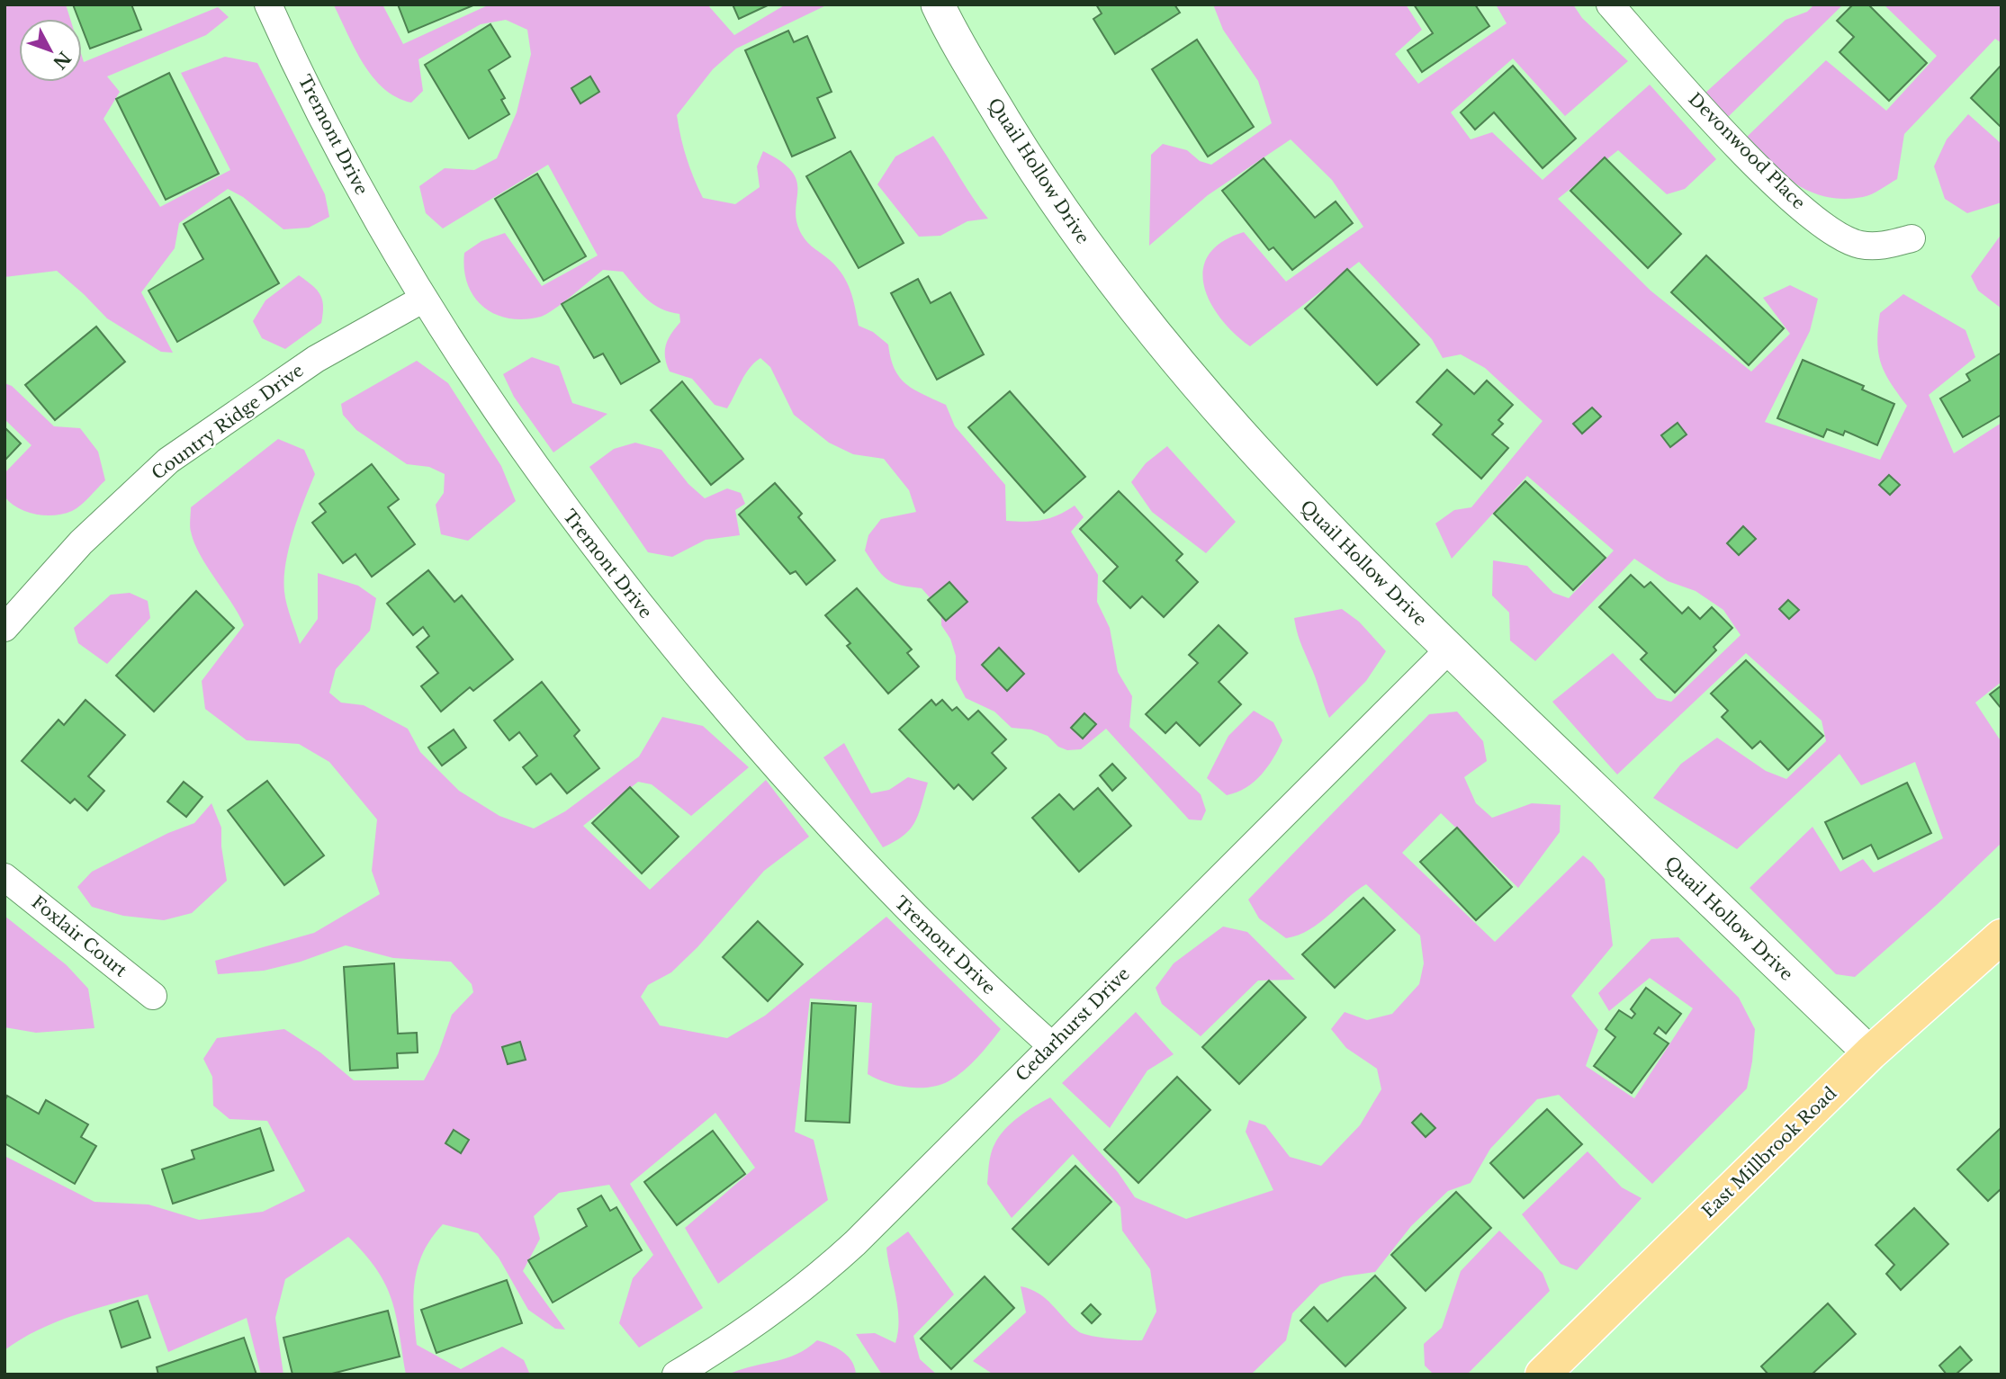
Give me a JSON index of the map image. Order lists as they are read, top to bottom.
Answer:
{
  "streets": {
    "main road": ["East Millbrook Road"],
    "street": [
      "Tremont Drive",
      "Devonwood Place",
      "Quail Hollow Drive",
      "Country Ridge Drive",
      "Foxlair Court",
      "Cedarhurst Drive"
    ]
  },
  "crossings": [
    ["Tremont Drive", "Country Ridge Drive"],
    ["Tremont Drive", "Cedarhurst Drive"],
    ["Quail Hollow Drive", "Cedarhurst Drive"],
    ["Quail Hollow Drive", "East Millbrook Road"]
  ],
  "north": "bottom right"
}
